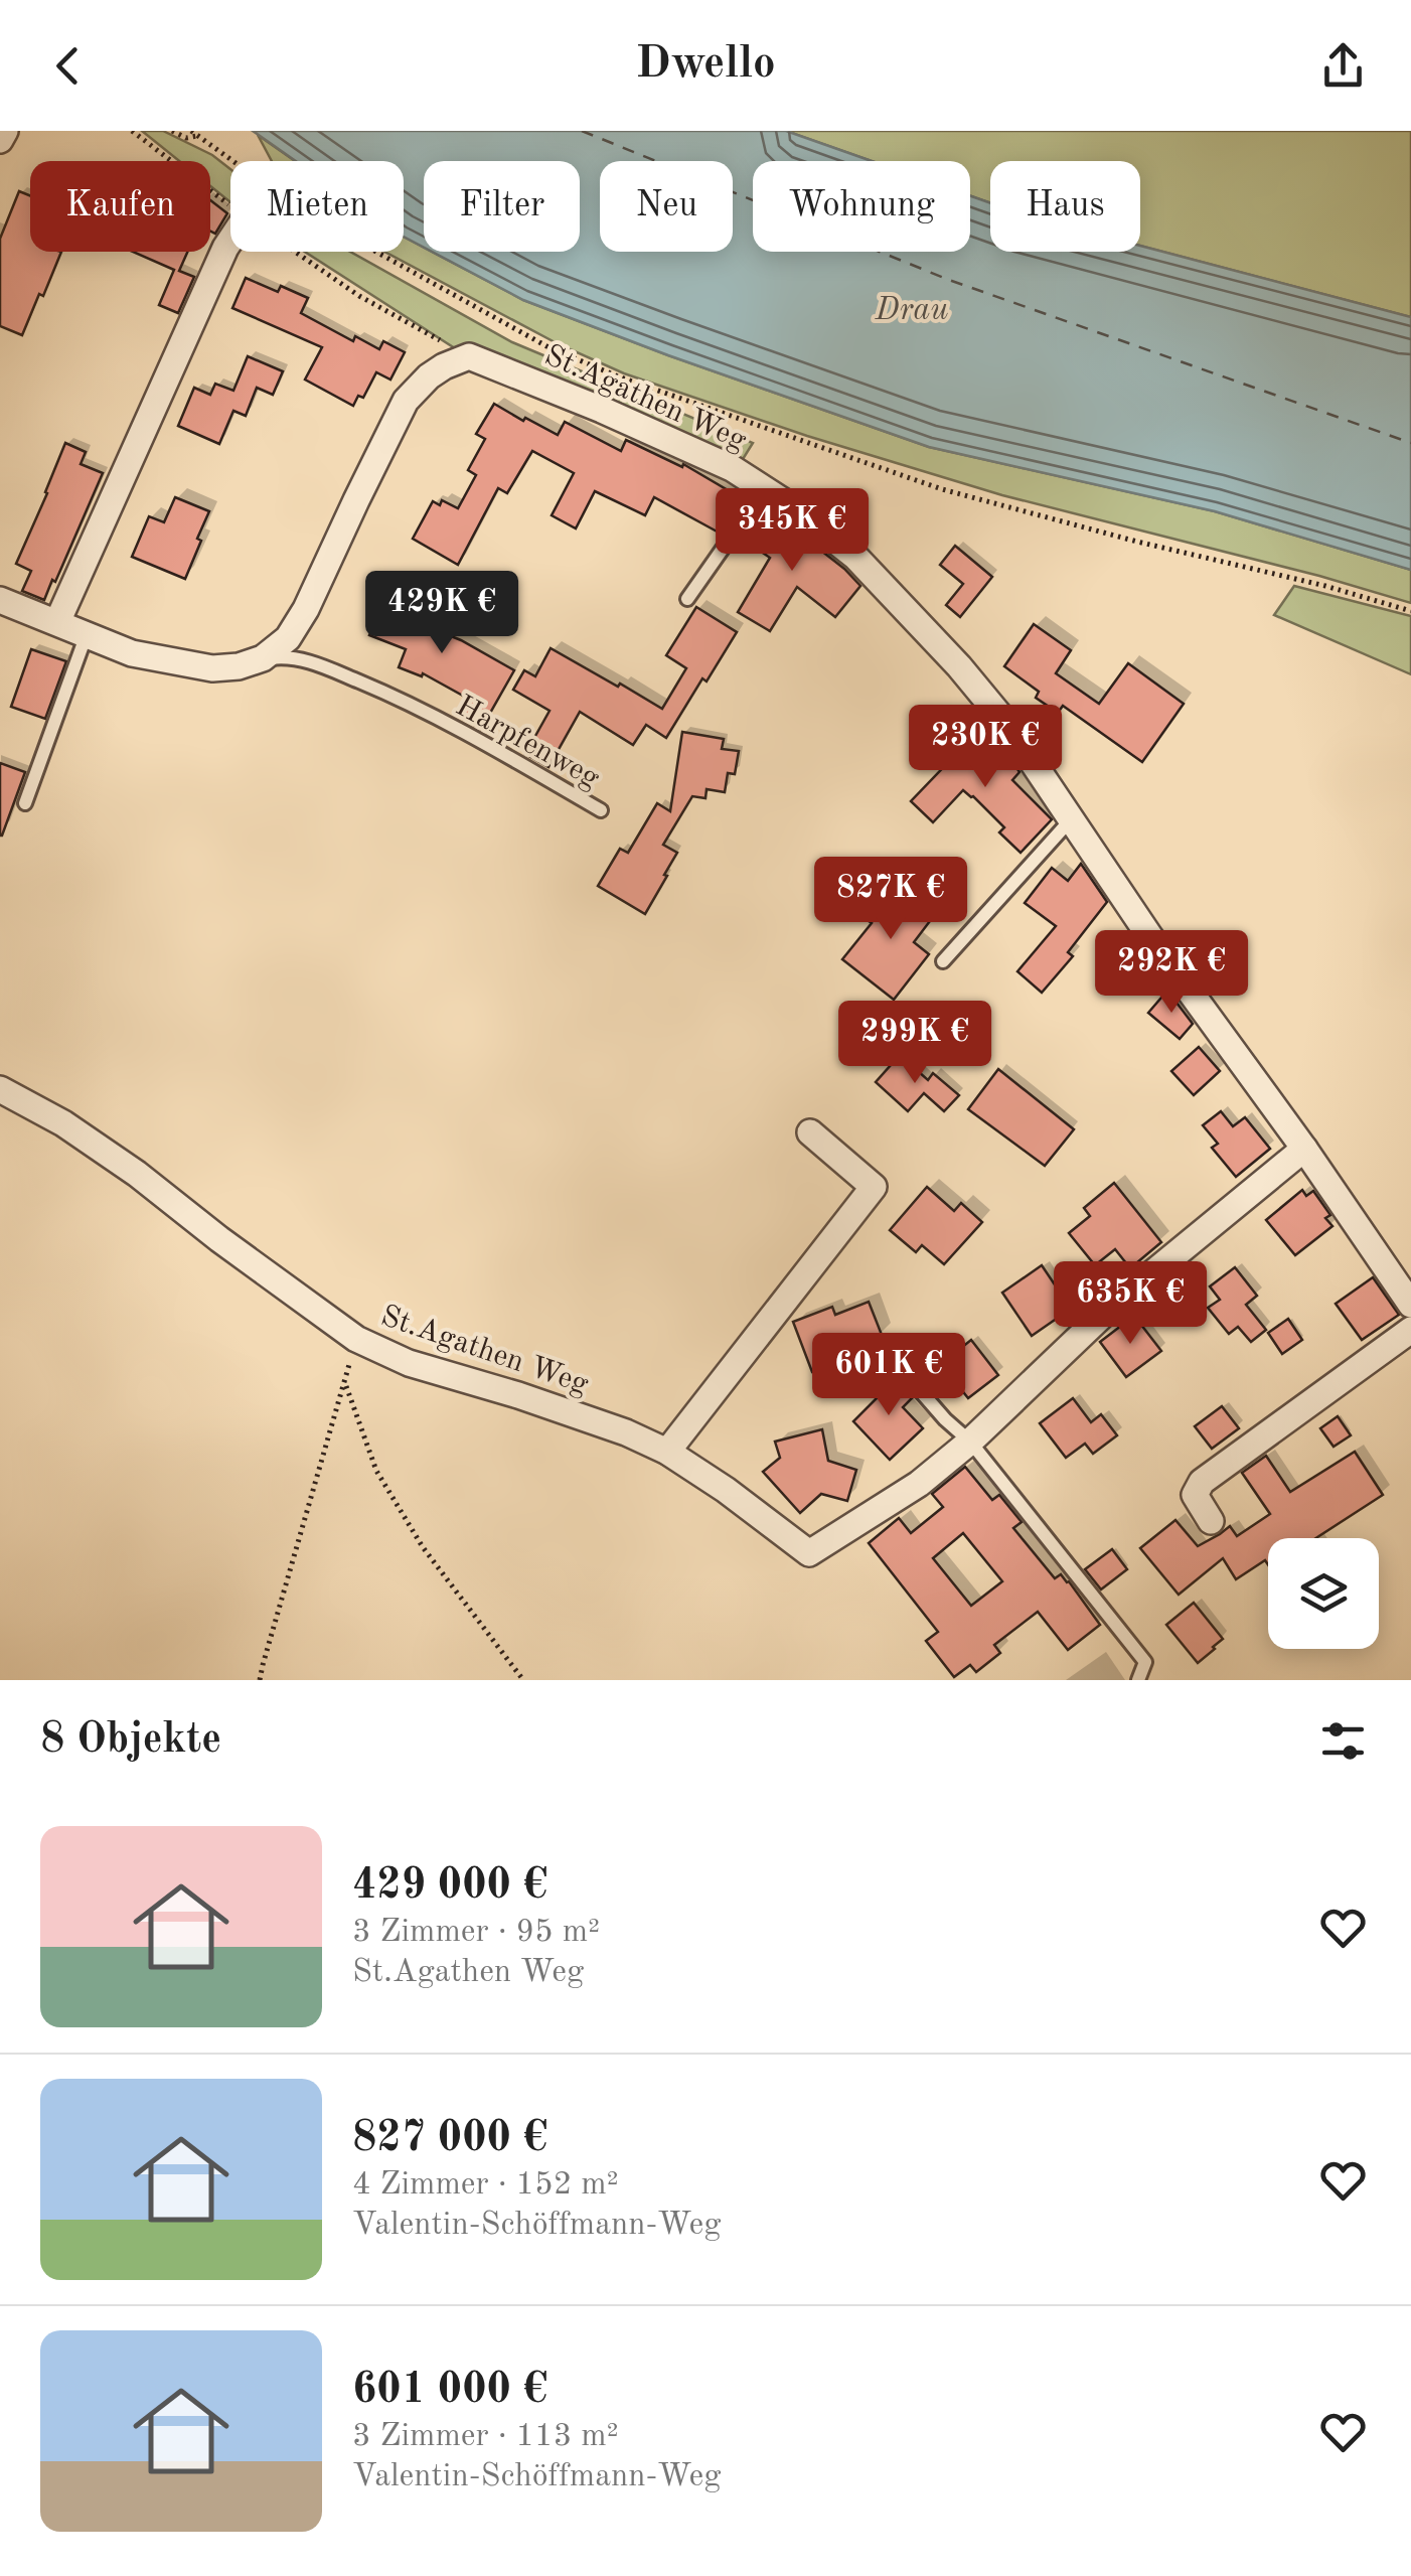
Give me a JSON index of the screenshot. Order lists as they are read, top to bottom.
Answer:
{
  "streets": {
    "street": ["St.Agathen Weg"],
    "lane": ["Harpfenweg"]
  },
  "water": ["Drau"],
  "page": {
    "header": "Dwello",
    "chip": [
      "Kaufen",
      "Mieten",
      "Filter",
      "Neu",
      "Wohnung",
      "Haus"
    ],
    "price": [
      "345K €",
      "429K €",
      "230K €",
      "827K €",
      "292K €",
      "299K €",
      "635K €",
      "601K €"
    ],
    "heading": "8 Objekte",
    "list": [
      {
        "name": "429 000 €",
        "note": "3 Zimmer · 95 m² · St.Agathen Weg"
      },
      {
        "name": "827 000 €",
        "note": "4 Zimmer · 152 m² · Valentin-Schöffmann-Weg"
      },
      {
        "name": "601 000 €",
        "note": "3 Zimmer · 113 m² · Valentin-Schöffmann-Weg"
      }
    ]
  }
}
